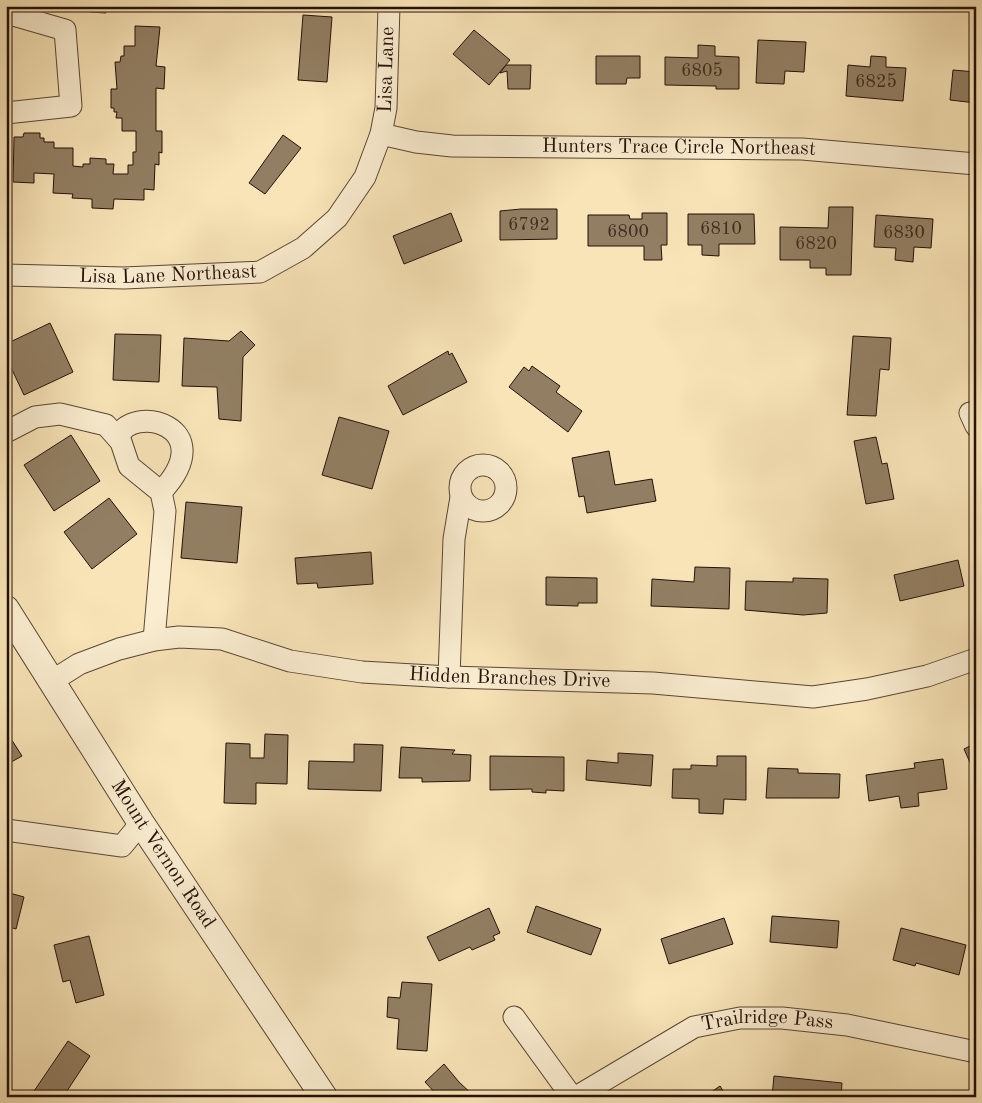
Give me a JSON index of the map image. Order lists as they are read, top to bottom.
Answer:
{
  "streets": {
    "street": [
      "Lisa Lane",
      "Hunters Trace Circle Northeast",
      "Lisa Lane Northeast",
      "Hidden Branches Drive",
      "Mount Vernon Road",
      "Trailridge Pass"
    ]
  },
  "crossings": [
    ["Lisa Lane", "Hunters Trace Circle Northeast"],
    ["Lisa Lane", "Lisa Lane Northeast"],
    ["Hunters Trace Circle Northeast", "Lisa Lane Northeast"],
    ["Hidden Branches Drive", "Mount Vernon Road"]
  ],
  "house_numbers": [
    "6805",
    "6825",
    "6792",
    "6810",
    "6800",
    "6830",
    "6820"
  ]
}
